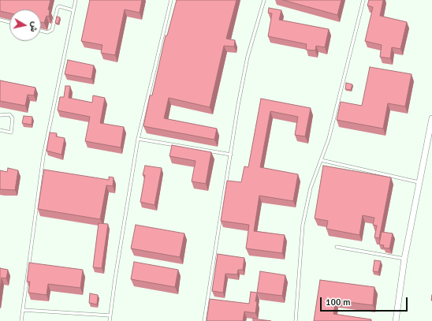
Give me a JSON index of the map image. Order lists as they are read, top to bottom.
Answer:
{
  "scale_bar": "100 m",
  "north": "right"
}
